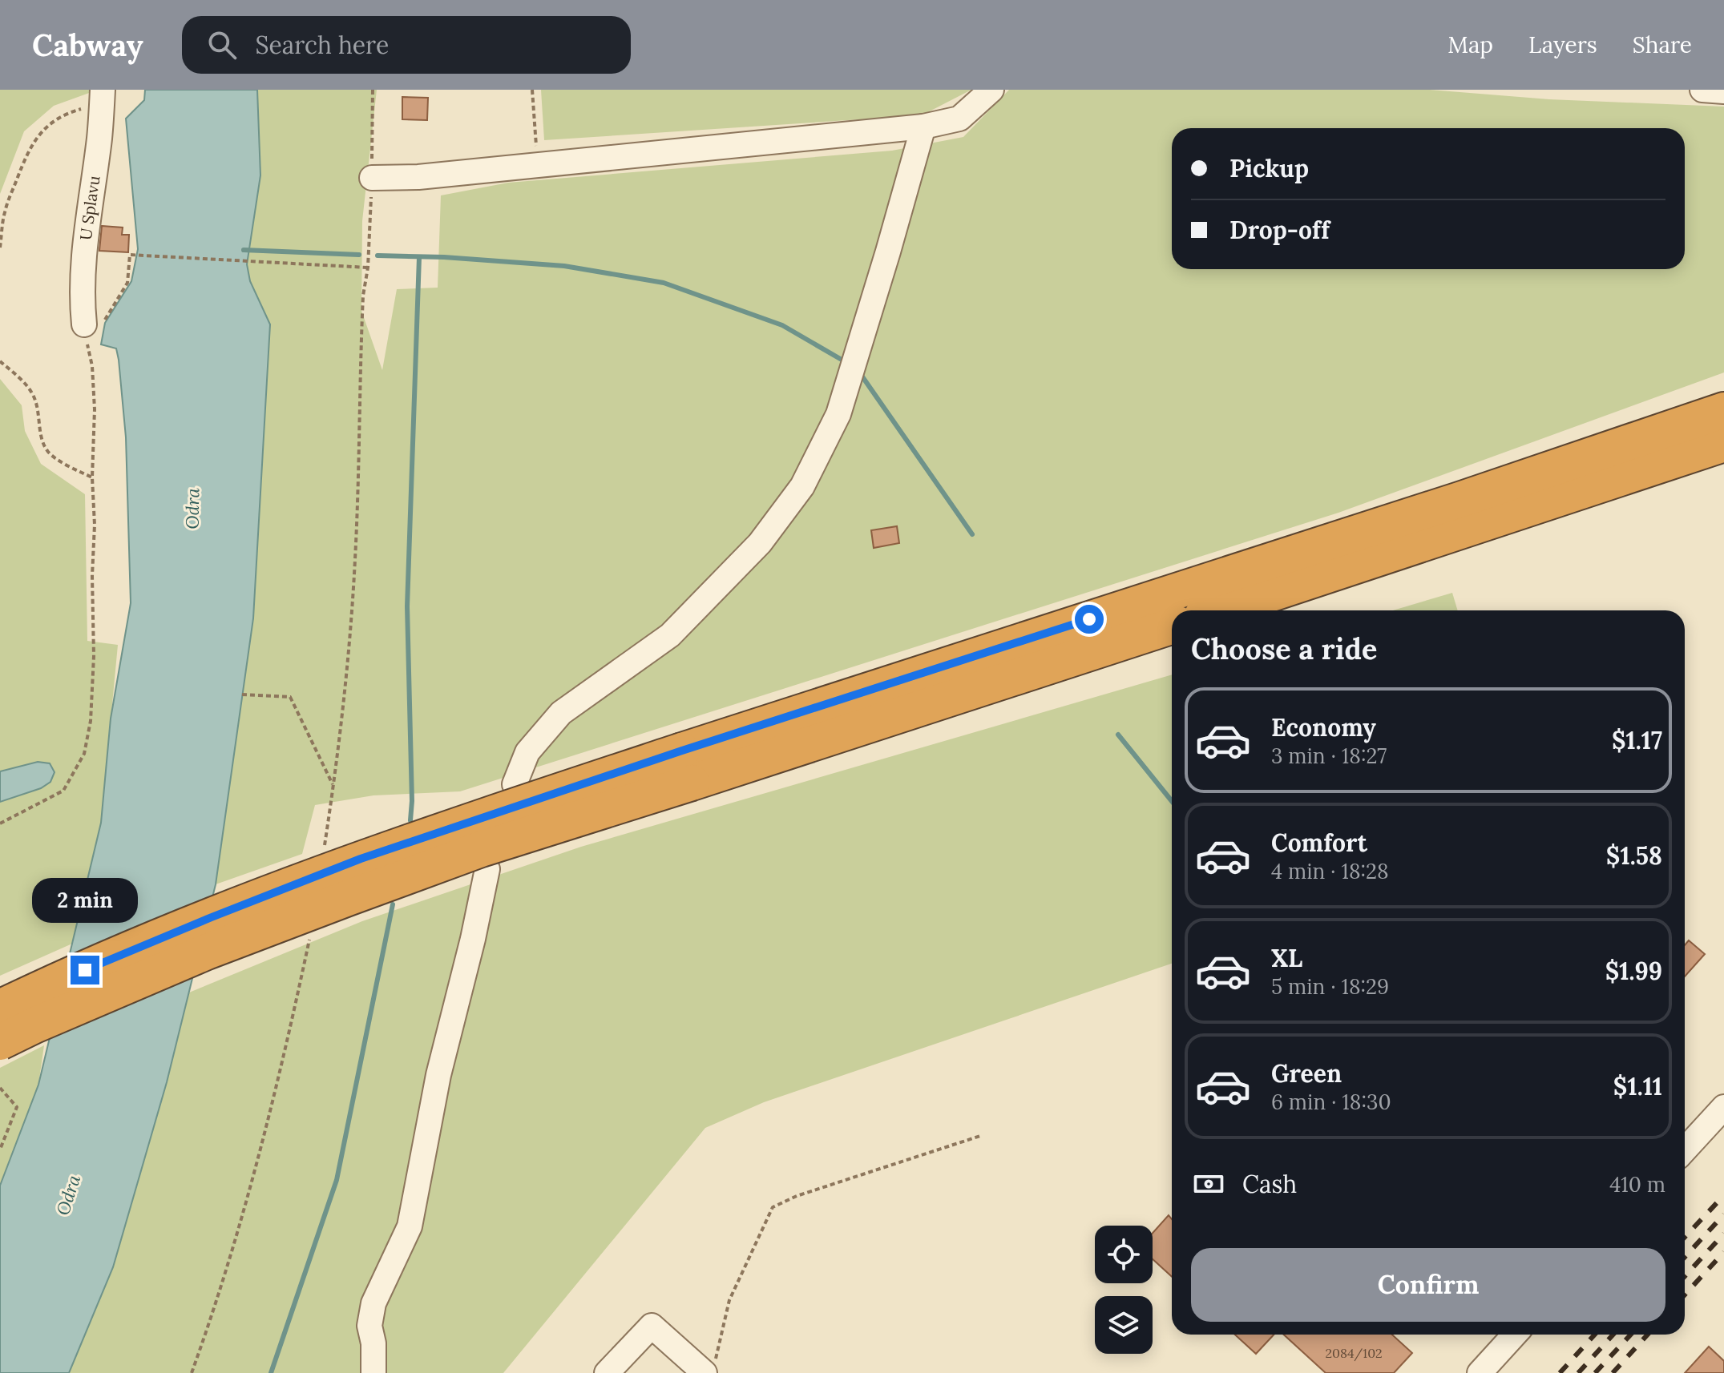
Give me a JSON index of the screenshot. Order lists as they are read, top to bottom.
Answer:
{
  "streets": {
    "street": ["U Splavu"]
  },
  "water": ["Odra"],
  "house_numbers": ["2084/102"],
  "page": {
    "header": "Cabway",
    "search": "Search here",
    "nav": ["Map", "Layers", "Share"],
    "banner": ["Pickup", "Drop-off"],
    "heading": "Choose a ride",
    "list": [
      {
        "name": "Economy",
        "note": "3 min · 18:27",
        "value": "$1.17"
      },
      {
        "name": "Comfort",
        "note": "4 min · 18:28",
        "value": "$1.58"
      },
      {
        "name": "XL",
        "note": "5 min · 18:29",
        "value": "$1.99"
      },
      {
        "name": "Green",
        "note": "6 min · 18:30",
        "value": "$1.11"
      }
    ],
    "bubble": "2 min",
    "pay": ["Cash", "410 m"],
    "buttons": "Confirm"
  }
}
